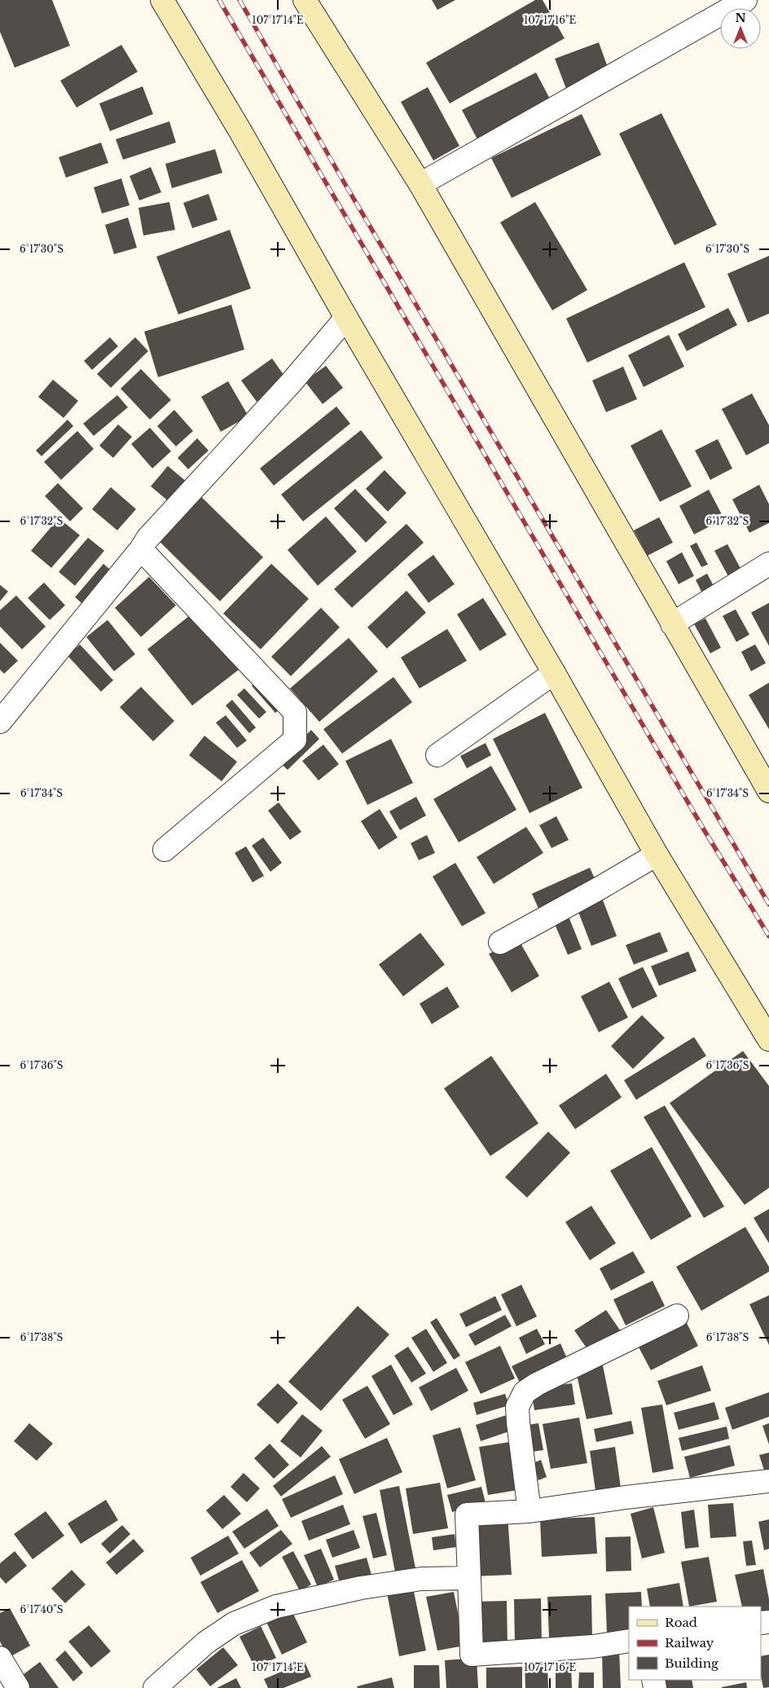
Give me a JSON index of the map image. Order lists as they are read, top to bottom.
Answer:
{
  "legend": ["Road", "Railway", "Building"],
  "north": "top",
  "coordinates": [
    "107°17'14\"E",
    "107°17'16\"E",
    "6°17'30\"S",
    "6°17'32\"S",
    "6°17'34\"S",
    "6°17'36\"S",
    "6°17'38\"S",
    "6°17'40\"S"
  ]
}
